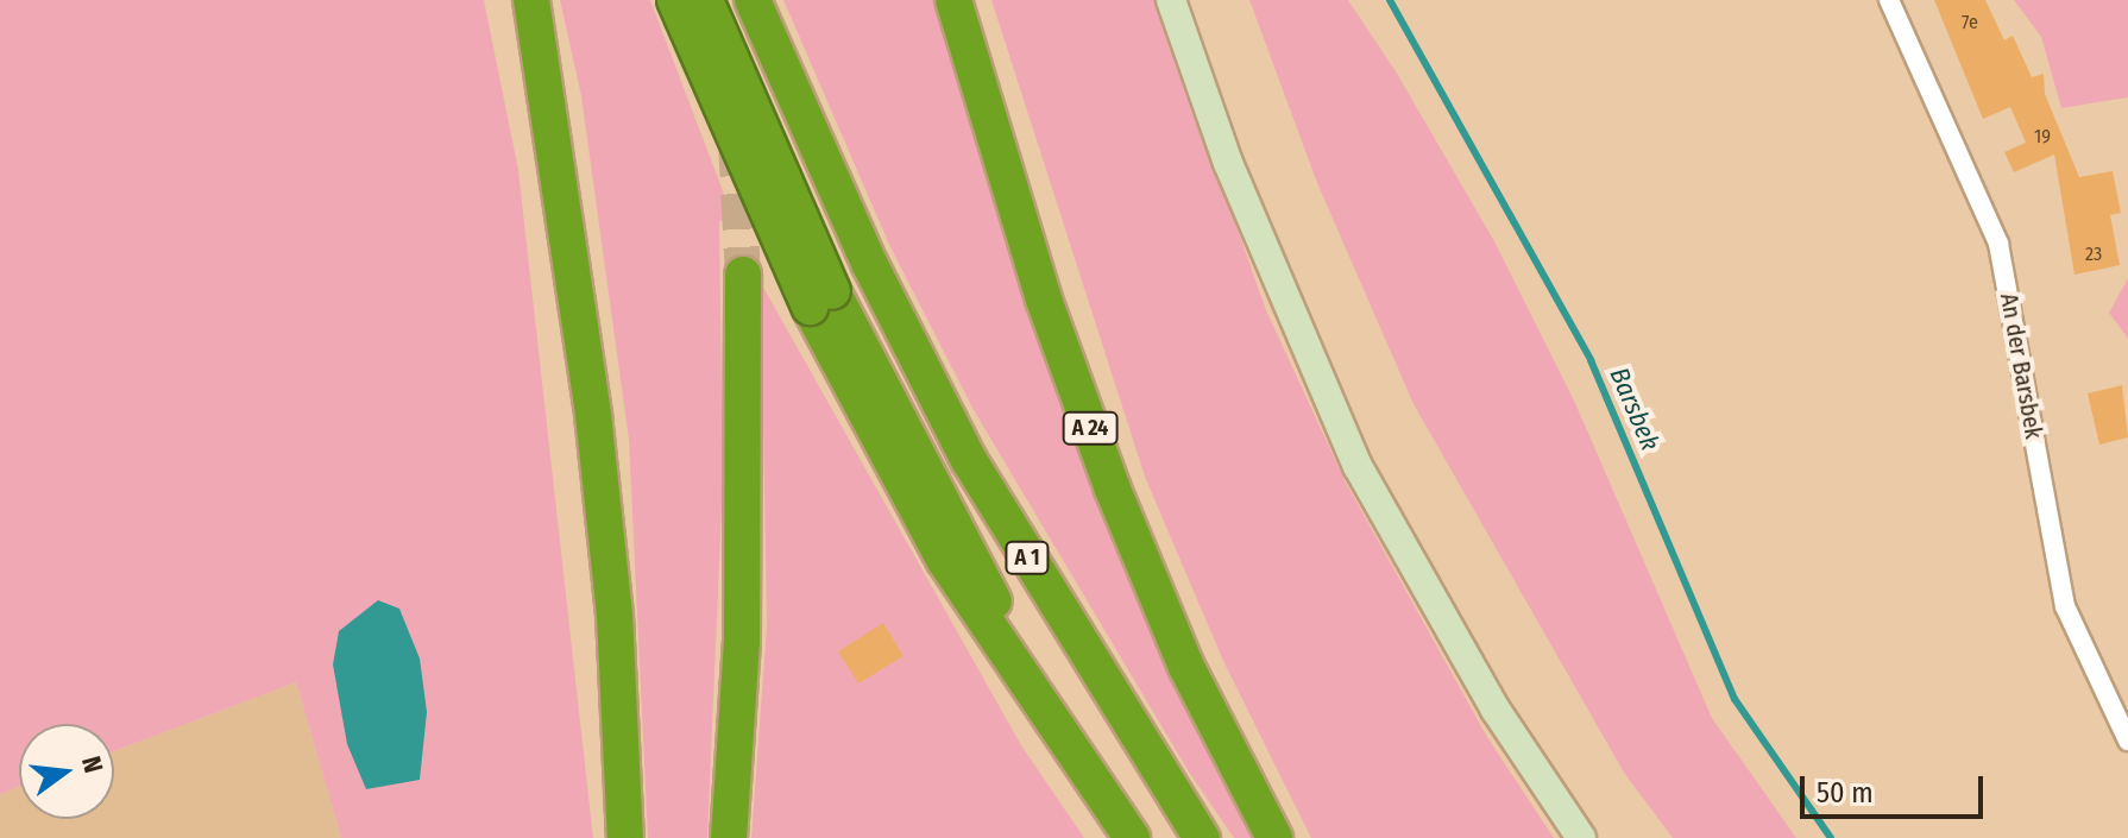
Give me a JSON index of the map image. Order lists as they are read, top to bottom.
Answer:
{
  "streets": {
    "highway": ["A 24", "A 1"],
    "street": ["An der Barsbek"]
  },
  "water": ["Barsbek"],
  "house_numbers": ["7e", "19", "23"],
  "scale_bar": "50 m",
  "north": "right"
}
